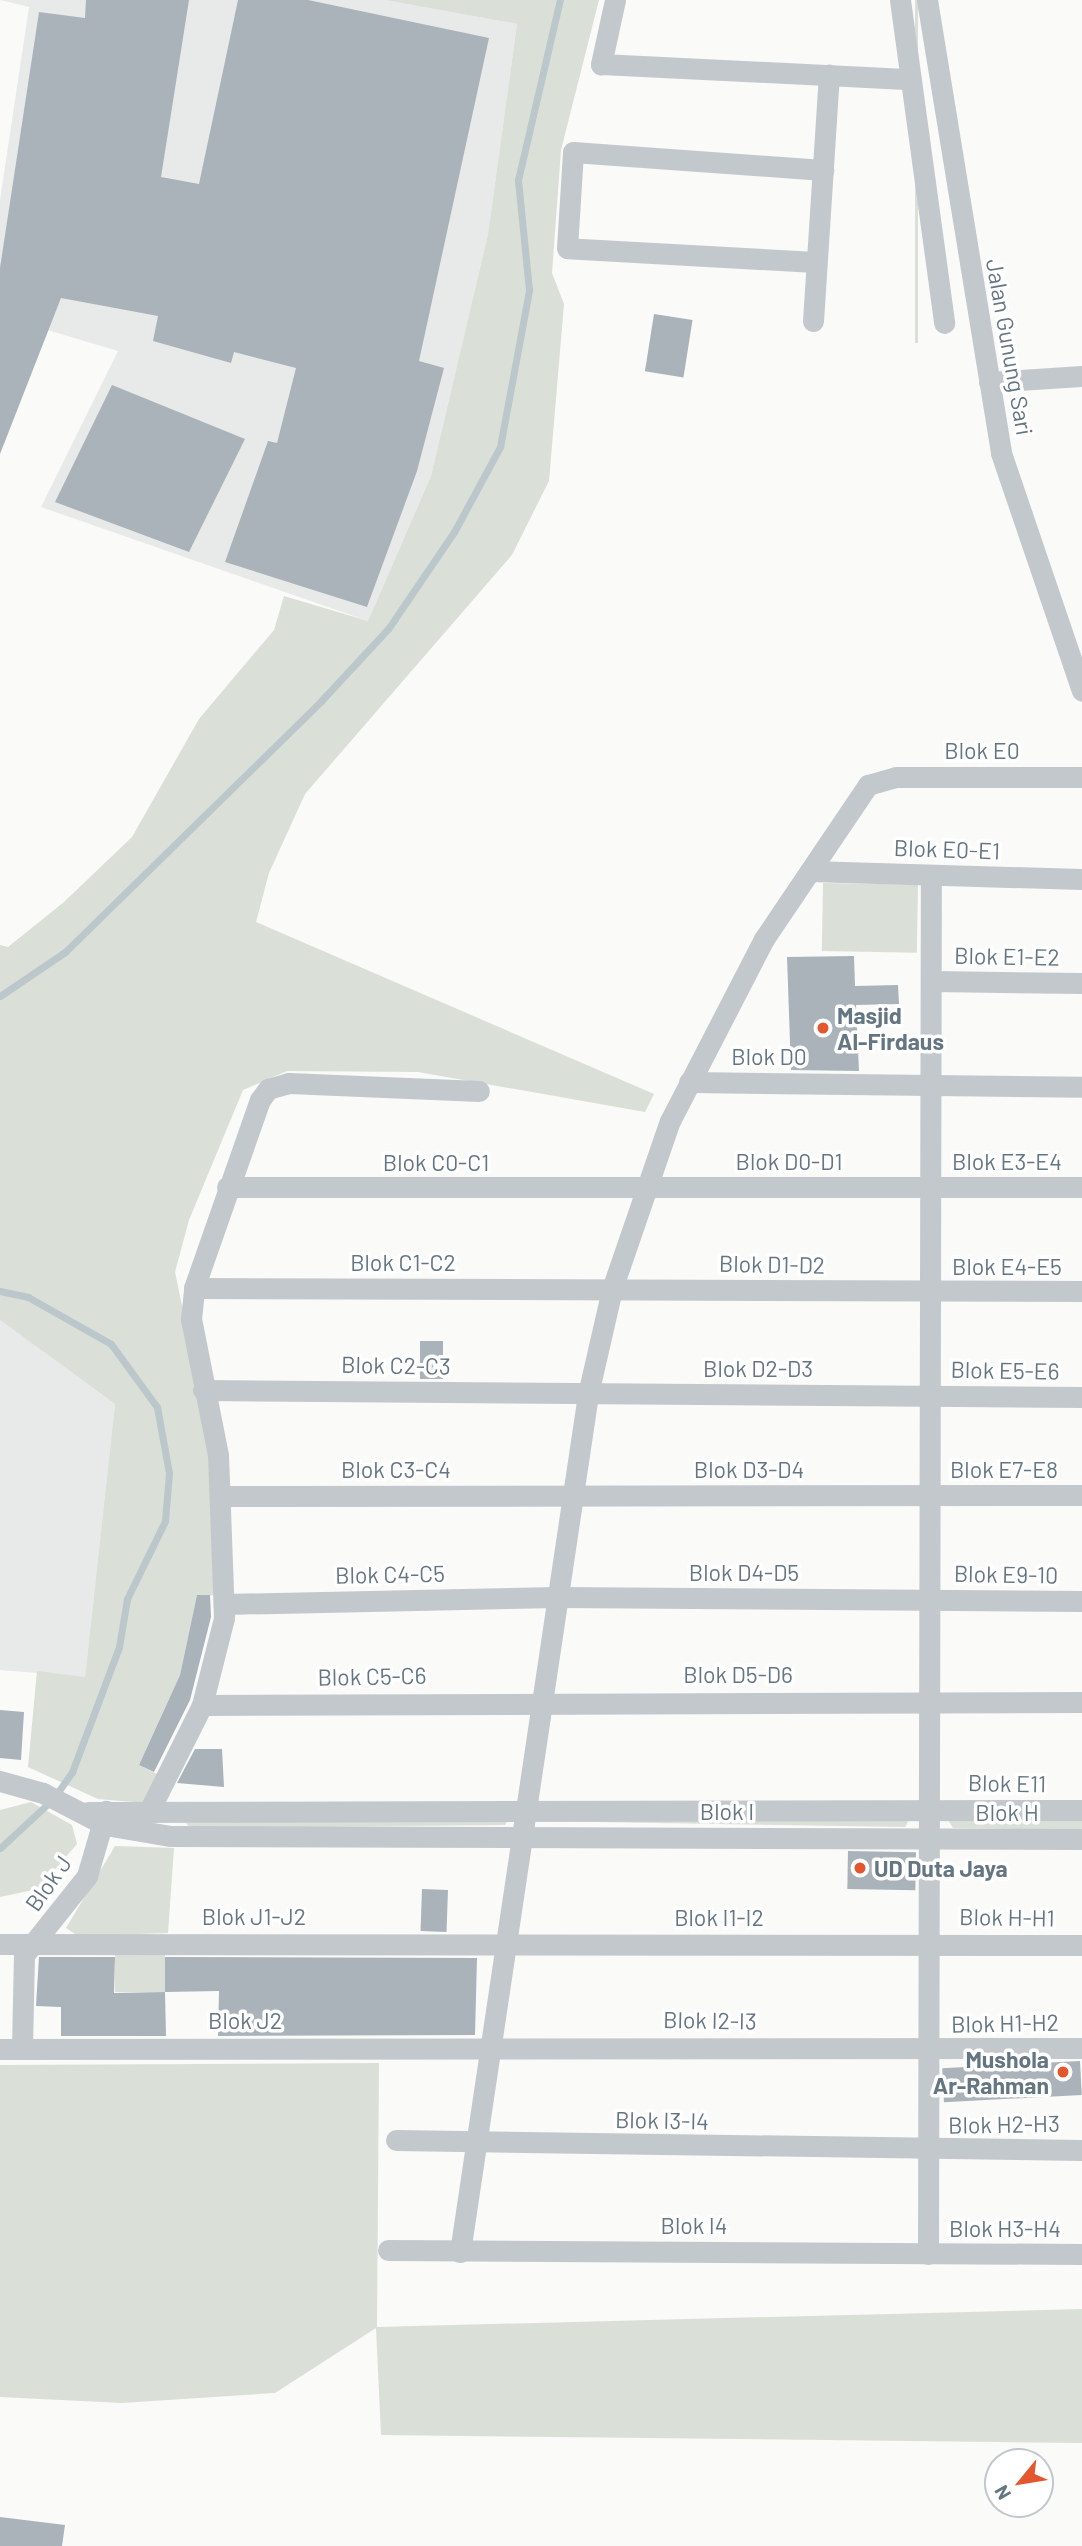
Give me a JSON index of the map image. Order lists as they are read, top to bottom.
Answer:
{
  "streets": {
    "street": [
      "Jalan Gunung Sari",
      "Blok E0",
      "Blok E0-E1",
      "Blok E1-E2",
      "Blok D0",
      "Blok D0-D1",
      "Blok E3-E4",
      "Blok C0-C1",
      "Blok C1-C2",
      "Blok D1-D2",
      "Blok E4-E5",
      "Blok C2-C3",
      "Blok D2-D3",
      "Blok E5-E6",
      "Blok C3-C4",
      "Blok D3-D4",
      "Blok E7-E8",
      "Blok D4-D5",
      "Blok C4-C5",
      "Blok E9-10",
      "Blok D5-D6",
      "Blok C5-C6",
      "Blok E11",
      "Blok I",
      "Blok H",
      "Blok J",
      "Blok J1-J2",
      "Blok I1-I2",
      "Blok H-H1",
      "Blok J2",
      "Blok I2-I3",
      "Blok H1-H2",
      "Blok I3-I4",
      "Blok H2-H3",
      "Blok I4",
      "Blok H3-H4"
    ]
  },
  "crossings": [
    ["Blok E0", "Blok E0-E1"],
    ["Blok D0-D1", "Blok E3-E4"],
    ["Blok D0-D1", "Blok C0-C1"],
    ["Blok C1-C2", "Blok D1-D2"],
    ["Blok D1-D2", "Blok E4-E5"],
    ["Blok C2-C3", "Blok D2-D3"],
    ["Blok D2-D3", "Blok E5-E6"],
    ["Blok C3-C4", "Blok D3-D4"],
    ["Blok D3-D4", "Blok E7-E8"],
    ["Blok D4-D5", "Blok C4-C5"],
    ["Blok D4-D5", "Blok E9-10"],
    ["Blok D5-D6", "Blok C5-C6"],
    ["Blok E11", "Blok I"],
    ["Blok E11", "Blok J"],
    ["Blok I", "Blok H"],
    ["Blok I", "Blok J"],
    ["Blok J", "Blok J1-J2"],
    ["Blok J", "Blok J2"],
    ["Blok J1-J2", "Blok I1-I2"],
    ["Blok I1-I2", "Blok H-H1"],
    ["Blok J2", "Blok I2-I3"],
    ["Blok I2-I3", "Blok H1-H2"],
    ["Blok I3-I4", "Blok H2-H3"],
    ["Blok I4", "Blok H3-H4"]
  ],
  "places": ["Masjid Al-Firdaus", "UD Duta Jaya", "Mushola Ar-Rahman"],
  "north": "bottom left"
}
